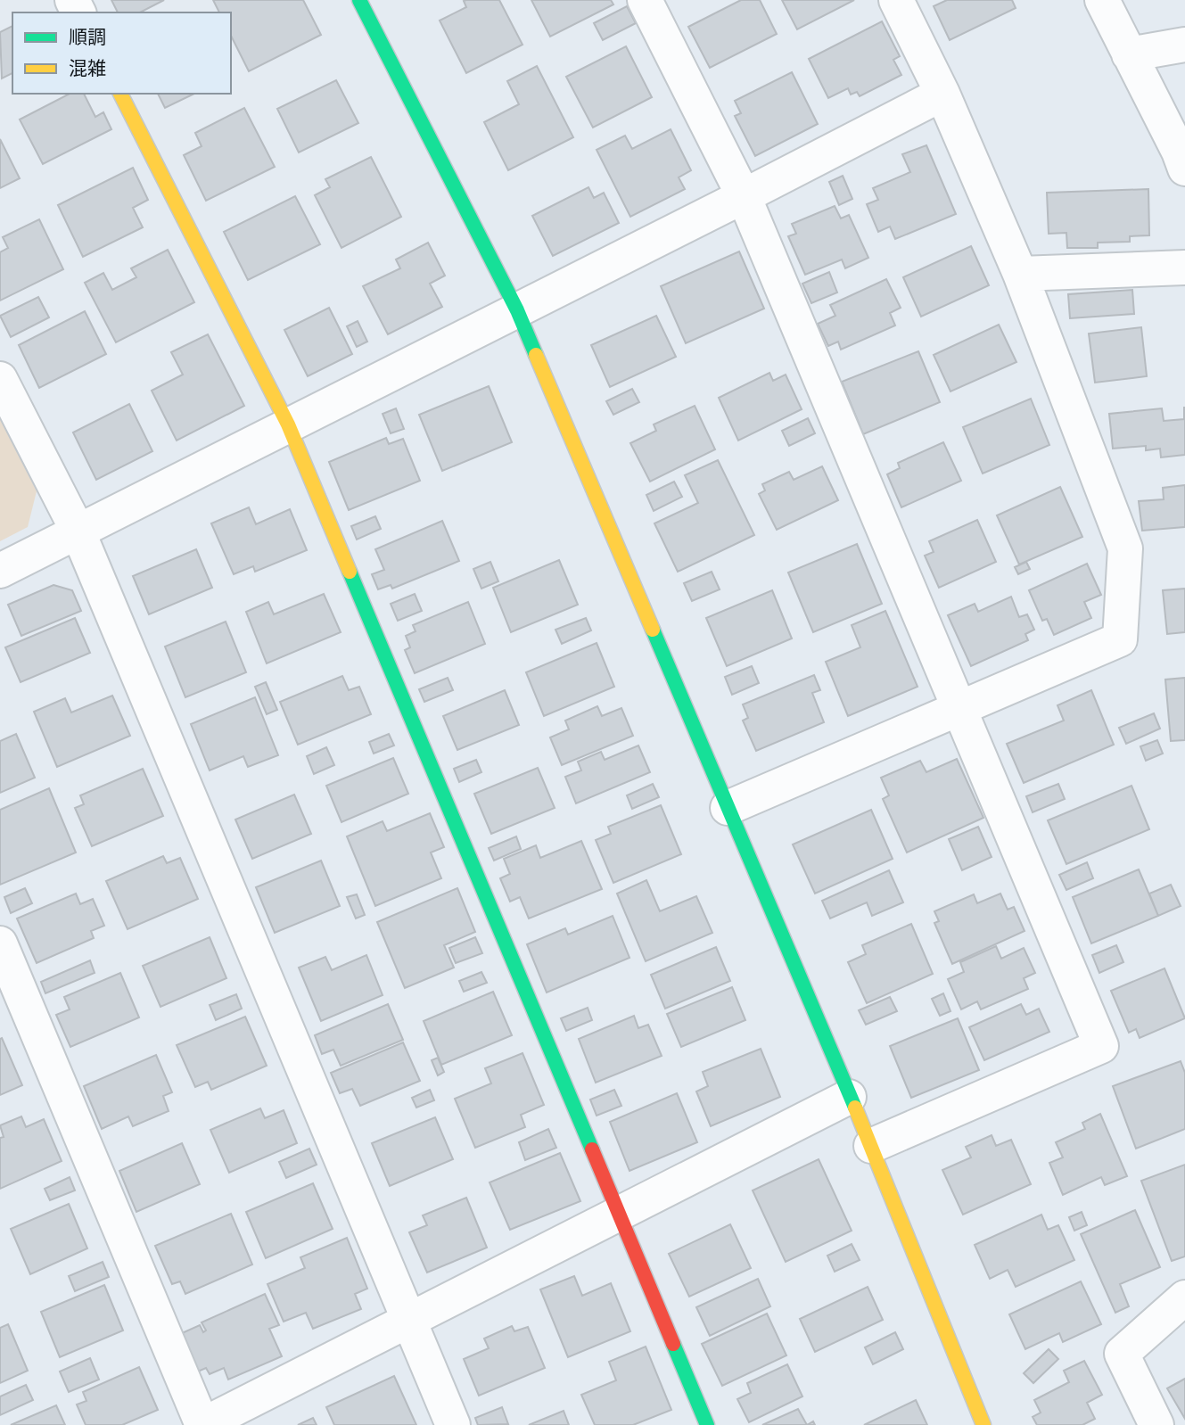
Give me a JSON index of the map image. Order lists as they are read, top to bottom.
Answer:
{
  "legend": ["順調", "混雑"]
}
